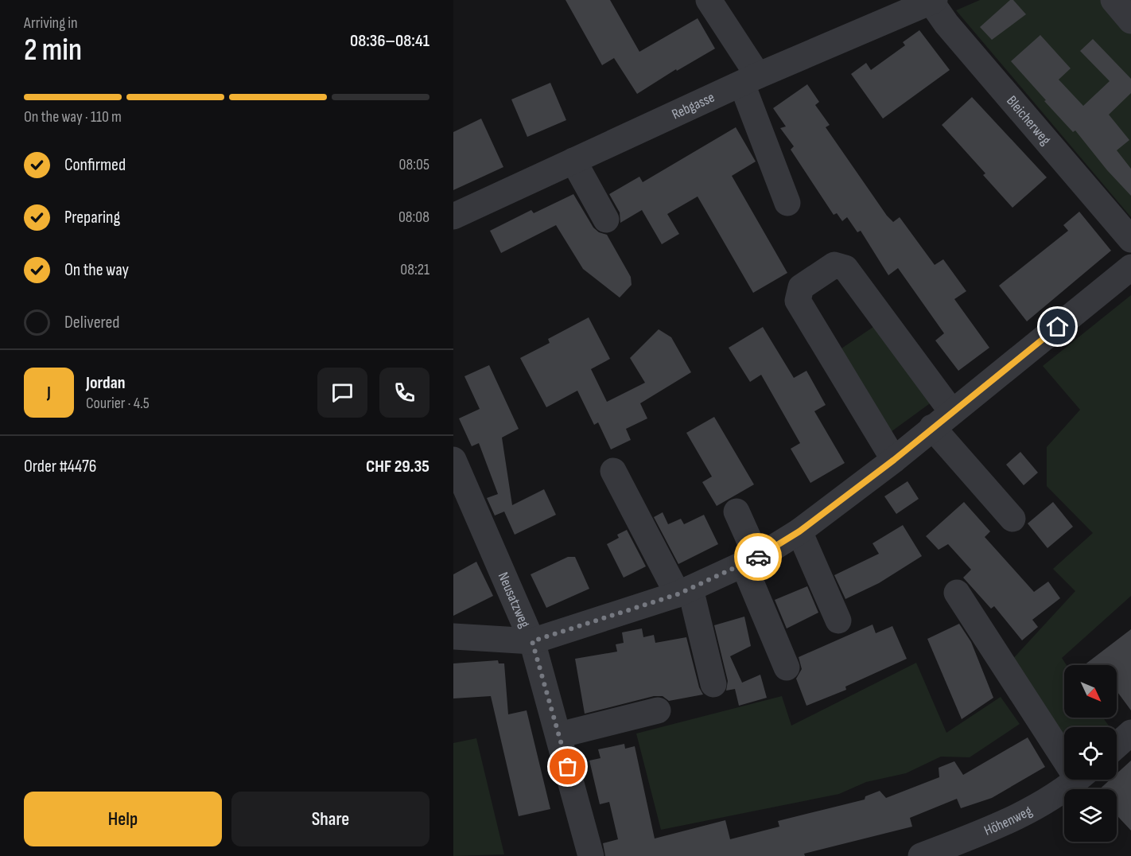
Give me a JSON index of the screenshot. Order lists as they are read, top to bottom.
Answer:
{
  "streets": {
    "street": [
      "Rebgasse",
      "Bleicherweg",
      "Neusatzweg",
      "Höhenweg"
    ]
  },
  "crossings": [
    ["Rebgasse", "Bleicherweg"]
  ],
  "north": "bottom right",
  "page": {
    "heading": ["2 min", "Arriving in", "08:36–08:41"],
    "panel": [
      "Jordan",
      "Courier · 4.5",
      "Order #4476",
      "CHF 29.35"
    ],
    "bar": "On the way · 110 m",
    "list": [
      ["Confirmed", "08:05"],
      ["Preparing", "08:08"],
      ["On the way", "08:21"],
      "Delivered"
    ],
    "round": "J",
    "buttons": ["Help", "Share"]
  }
}
